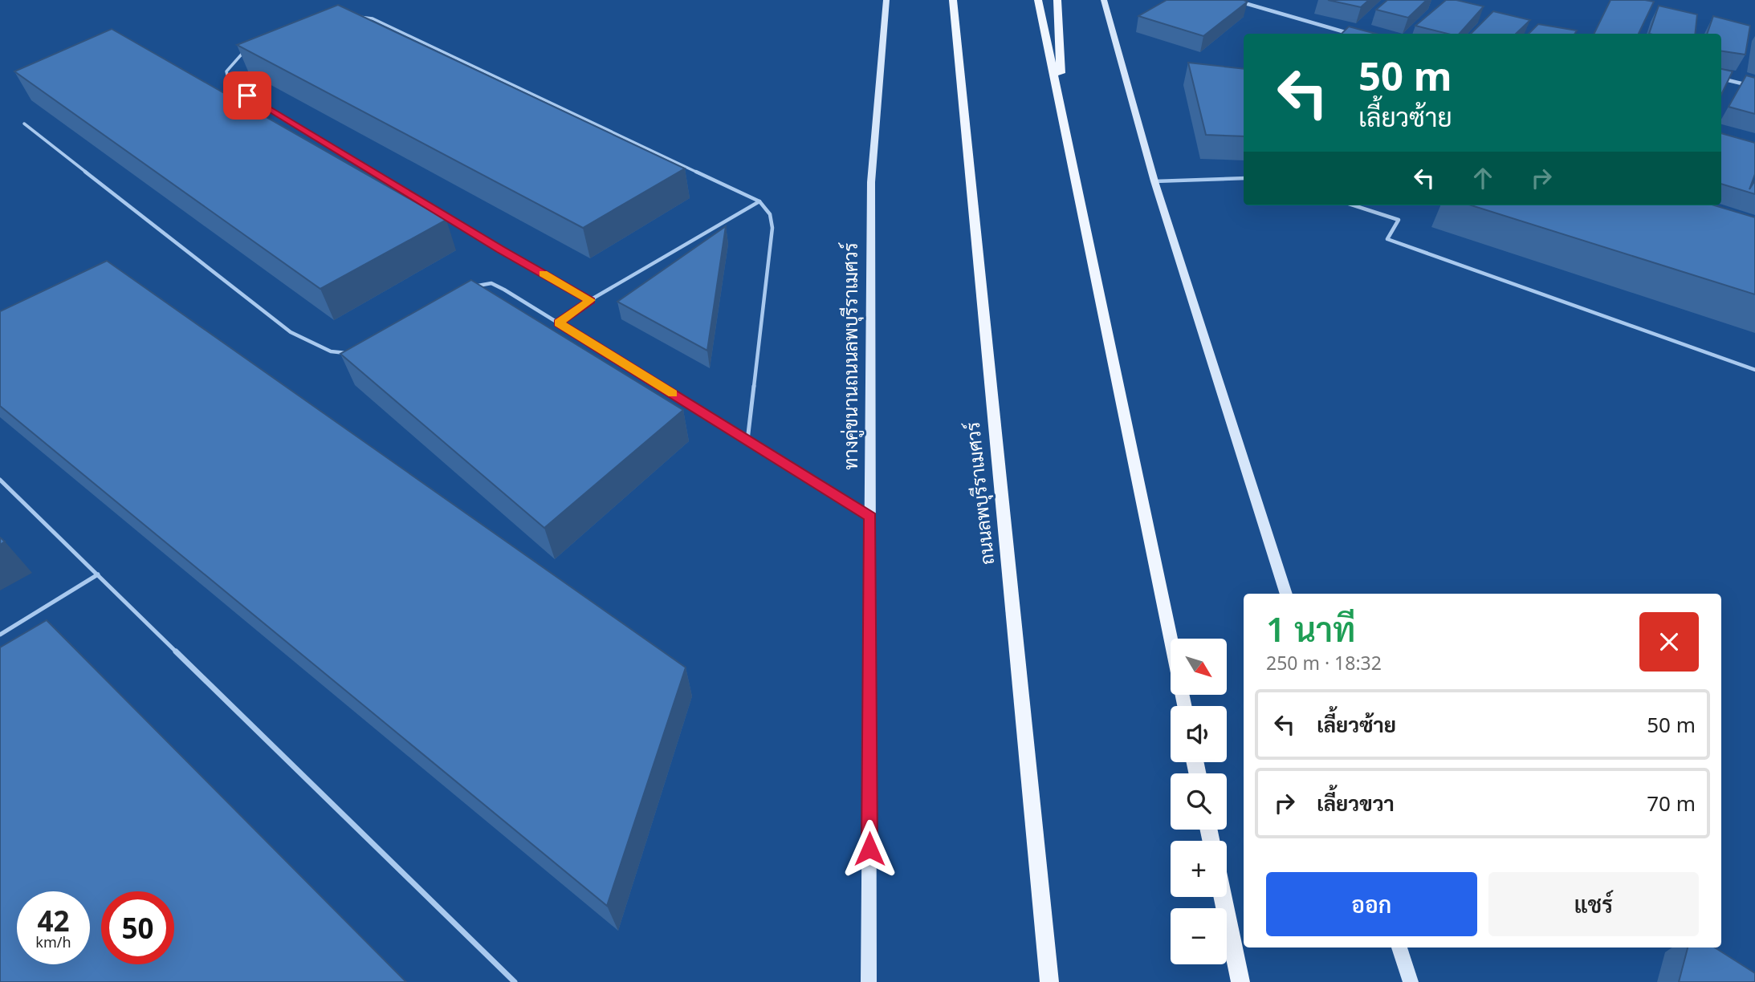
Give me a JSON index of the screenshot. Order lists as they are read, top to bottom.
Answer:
{
  "streets": {
    "main road": ["ทางคู่ขนานถนนลพบุรีราเมศวร์", "ถนนลพบุรีราเมศวร์"]
  },
  "north": "bottom right",
  "page": {
    "turn": ["50 m", "เลี้ยวซ้าย"],
    "heading": ["1 นาที", "250 m · 18:32"],
    "map_buttons": ["+", "−"],
    "list": [
      {
        "name": "เลี้ยวซ้าย",
        "value": "50 m"
      },
      {
        "name": "เลี้ยวขวา",
        "value": "70 m"
      }
    ],
    "buttons": ["ออก", "แชร์"],
    "speed": "42 km/h",
    "limit": "50"
  }
}
